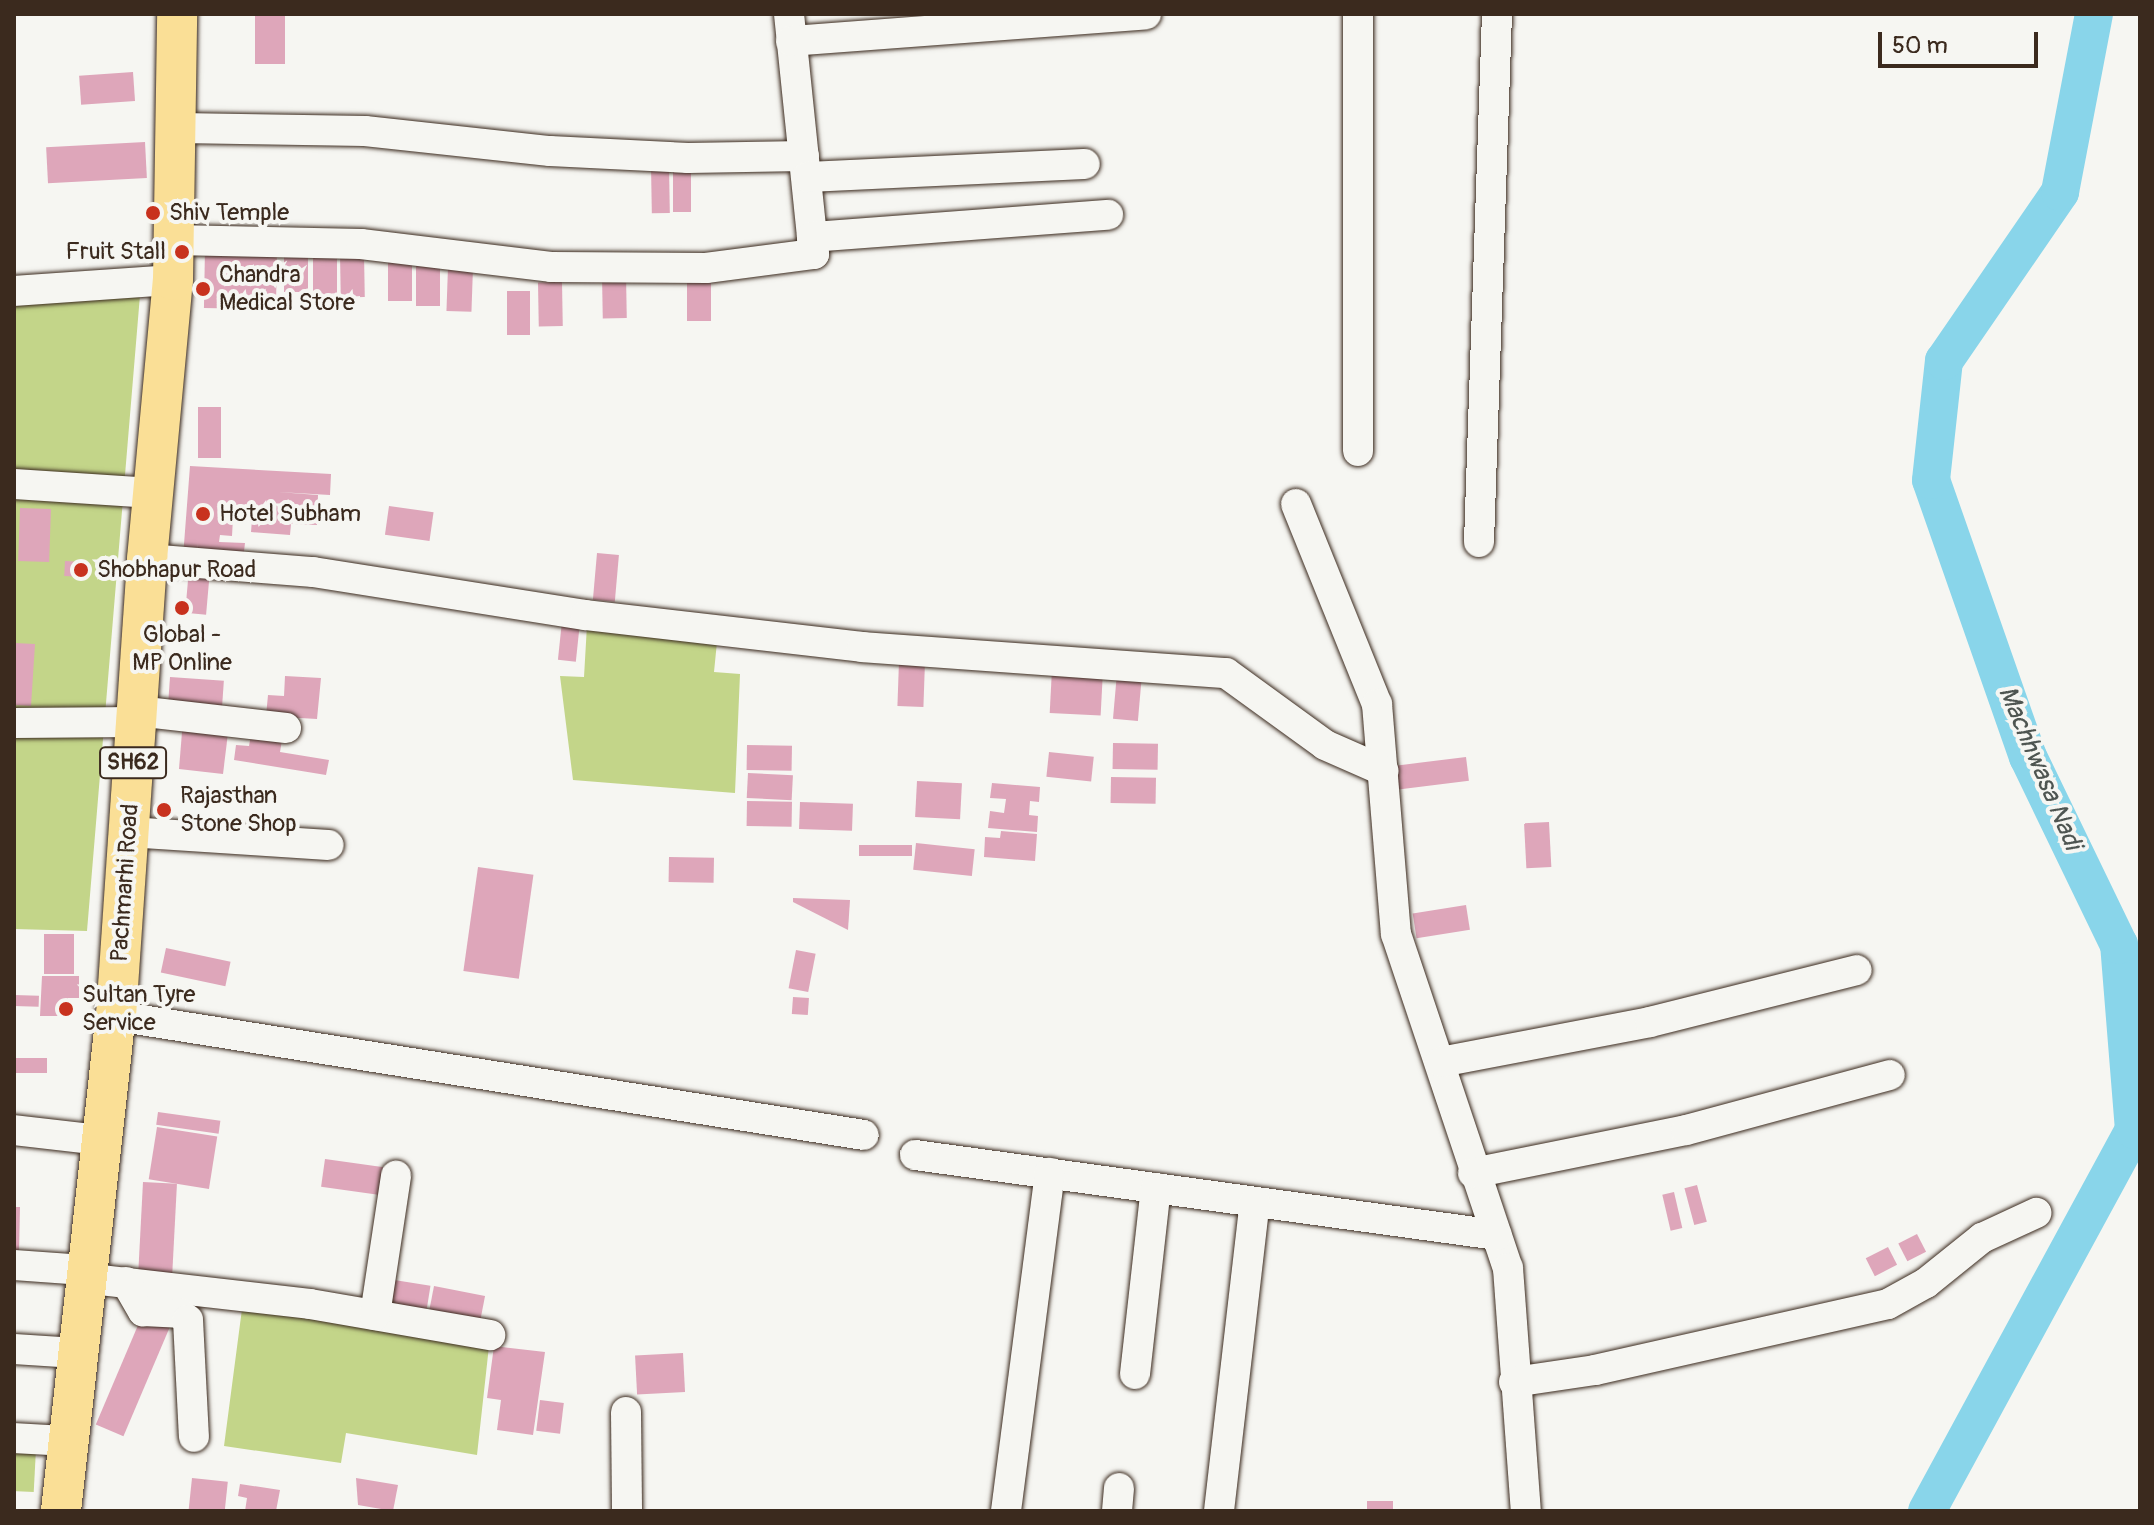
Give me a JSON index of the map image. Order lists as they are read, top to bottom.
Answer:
{
  "streets": {
    "main road": ["SH62", "Pachmarhi Road"]
  },
  "water": ["Machhwasa Nadi"],
  "places": [
    "Shiv Temple",
    "Fruit Stall",
    "Chandra Medical Store",
    "Hotel Subham",
    "Shobhapur Road",
    "Global - MP Online",
    "Rajasthan Stone Shop",
    "Sultan Tyre Service"
  ],
  "scale_bar": "50 m"
}
